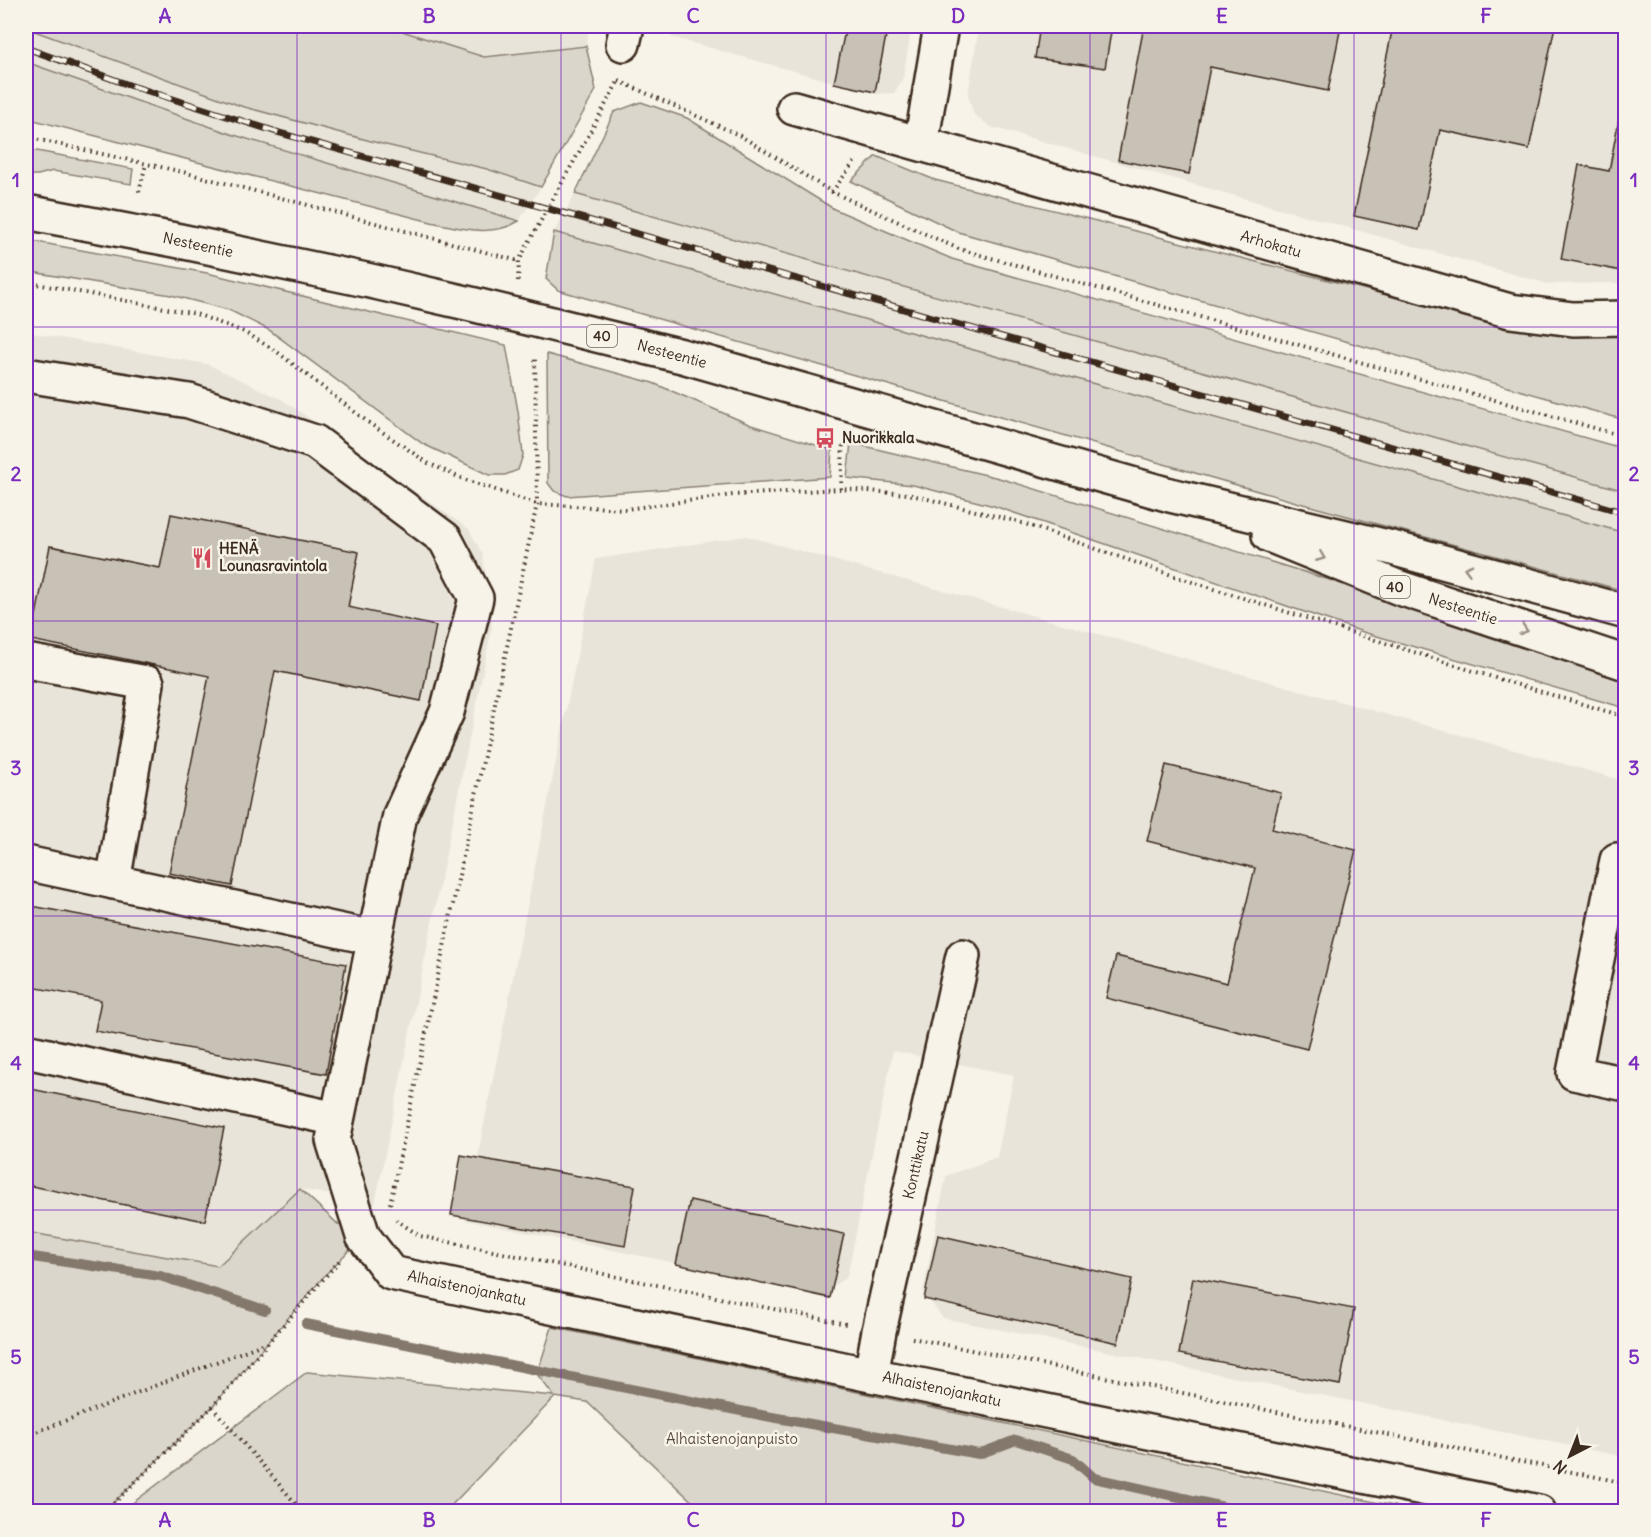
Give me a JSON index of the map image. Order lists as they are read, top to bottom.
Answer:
{
  "streets": {
    "street": [
      "Arhokatu",
      "Nesteentie",
      "40",
      "Konttikatu",
      "Alhaistenojankatu"
    ]
  },
  "crossings": [
    ["Konttikatu", "Alhaistenojankatu"]
  ],
  "parks": ["Alhaistenojanpuisto"],
  "places": {
    "bus stop": ["Nuorikkala"],
    "restaurant": ["HENÄ Lounasravintola"]
  },
  "north": "bottom left",
  "grid": {
    "columns": [
      "A",
      "B",
      "C",
      "D",
      "E",
      "F"
    ],
    "rows": [
      "1",
      "2",
      "3",
      "4",
      "5"
    ]
  }
}
